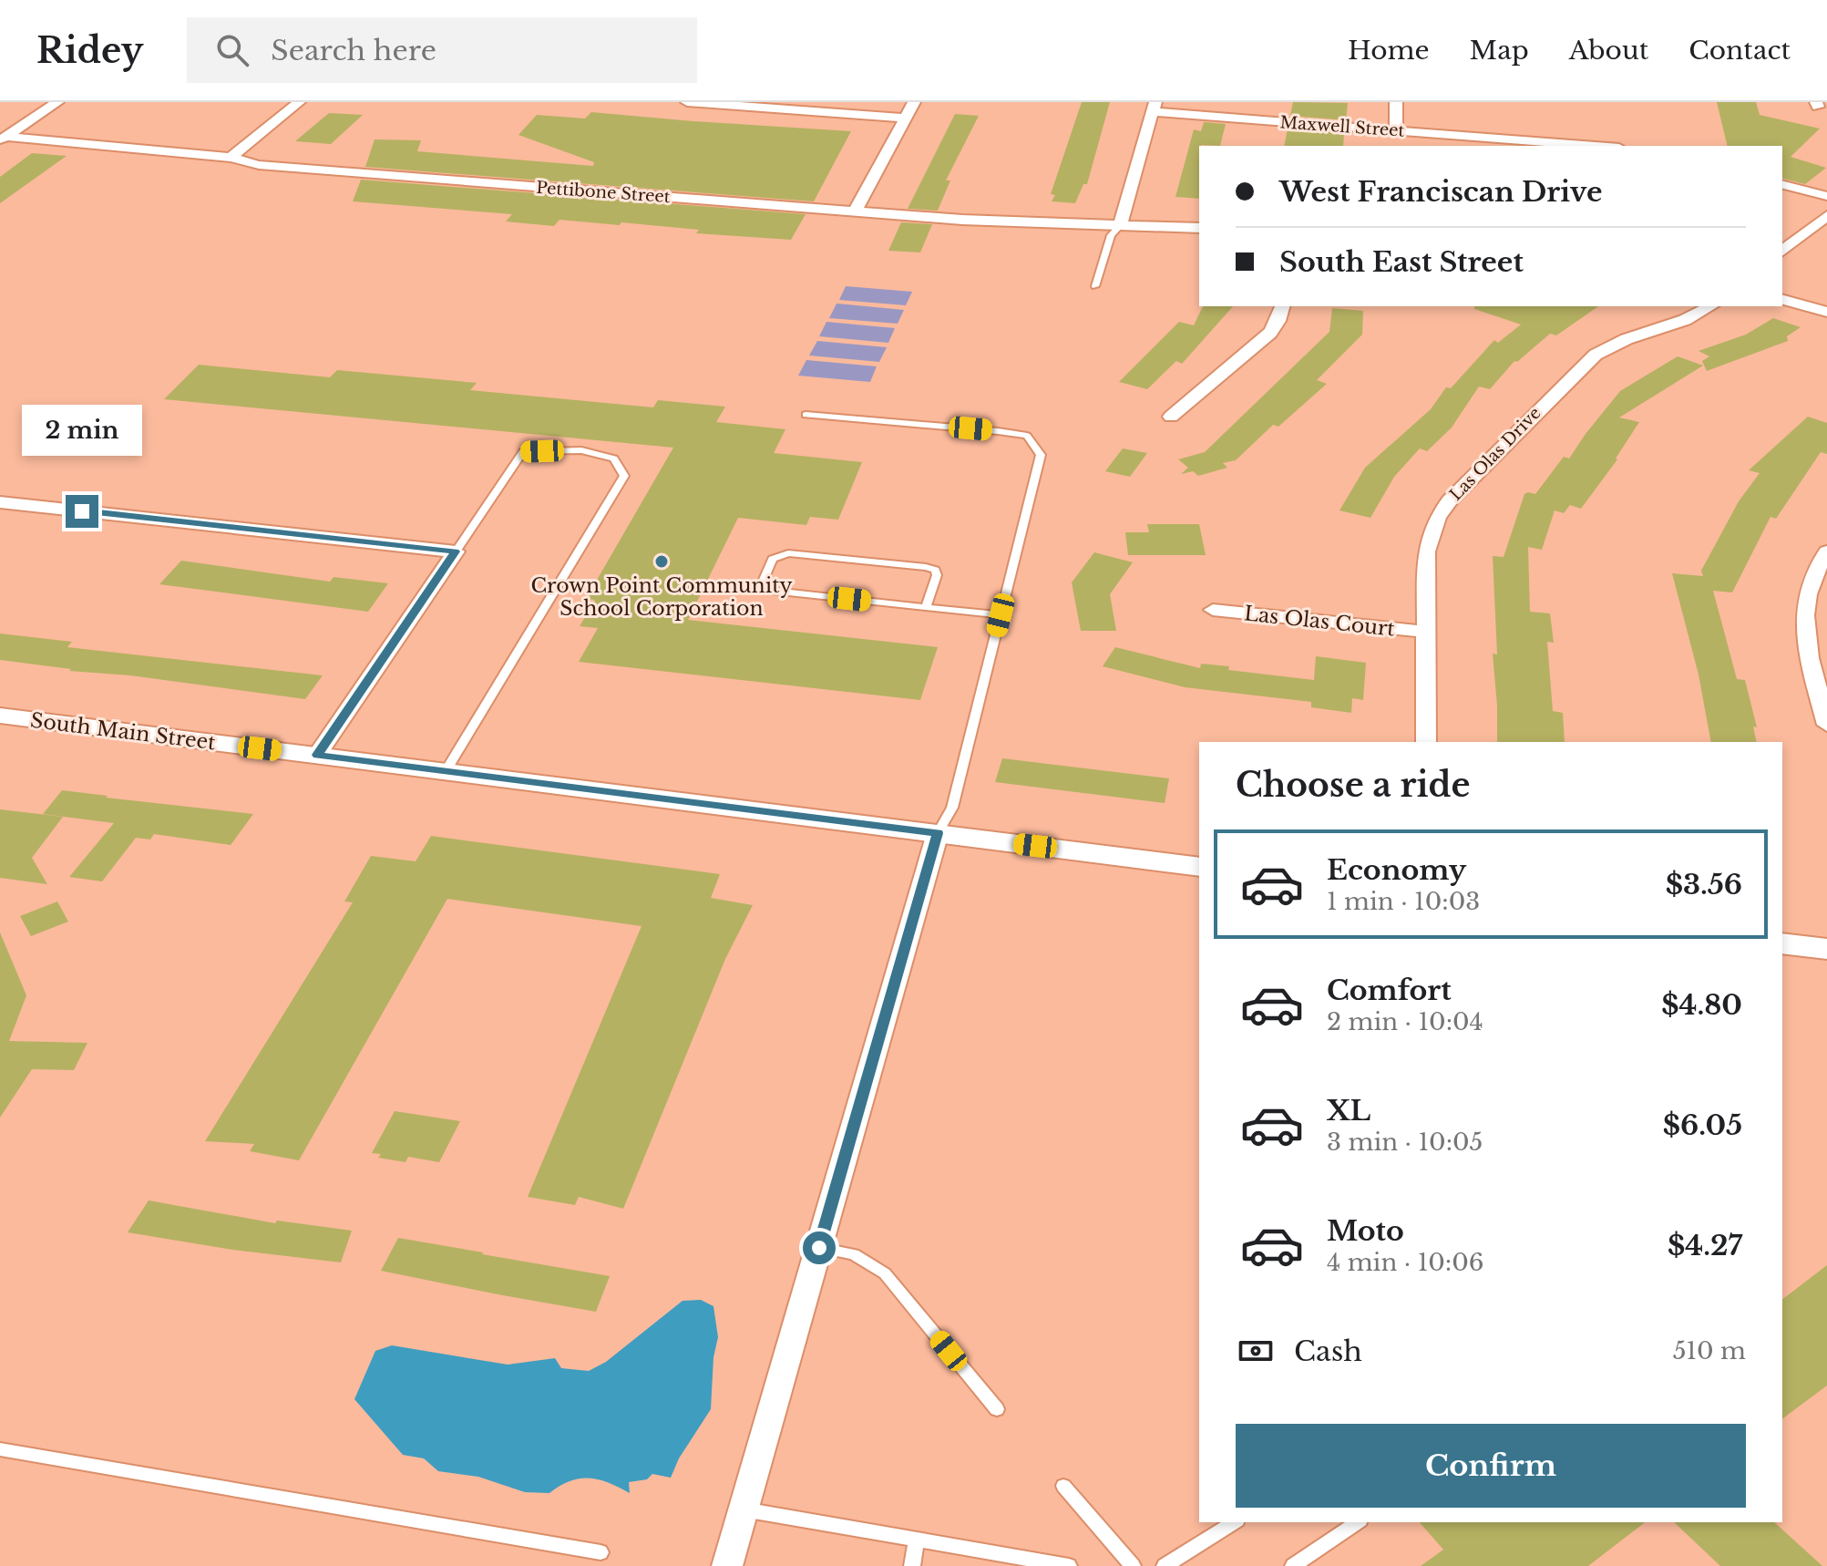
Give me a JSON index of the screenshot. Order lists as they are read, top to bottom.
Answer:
{
  "streets": {
    "street": [
      "Maxwell Street",
      "Pettibone Street",
      "Las Olas Drive",
      "Las Olas Court",
      "South Main Street"
    ]
  },
  "crossings": [
    ["Las Olas Drive", "Las Olas Court"]
  ],
  "places": ["Crown Point Community School Corporation"],
  "page": {
    "header": "Ridey",
    "search": "Search here",
    "nav": [
      "Home",
      "Map",
      "About",
      "Contact"
    ],
    "banner": ["West Franciscan Drive", "South East Street"],
    "bubble": "2 min",
    "heading": "Choose a ride",
    "list": [
      {
        "name": "Economy",
        "note": "1 min · 10:03",
        "value": "$3.56"
      },
      {
        "name": "Comfort",
        "note": "2 min · 10:04",
        "value": "$4.80"
      },
      {
        "name": "XL",
        "note": "3 min · 10:05",
        "value": "$6.05"
      },
      {
        "name": "Moto",
        "note": "4 min · 10:06",
        "value": "$4.27"
      }
    ],
    "pay": ["Cash", "510 m"],
    "buttons": "Confirm"
  }
}
